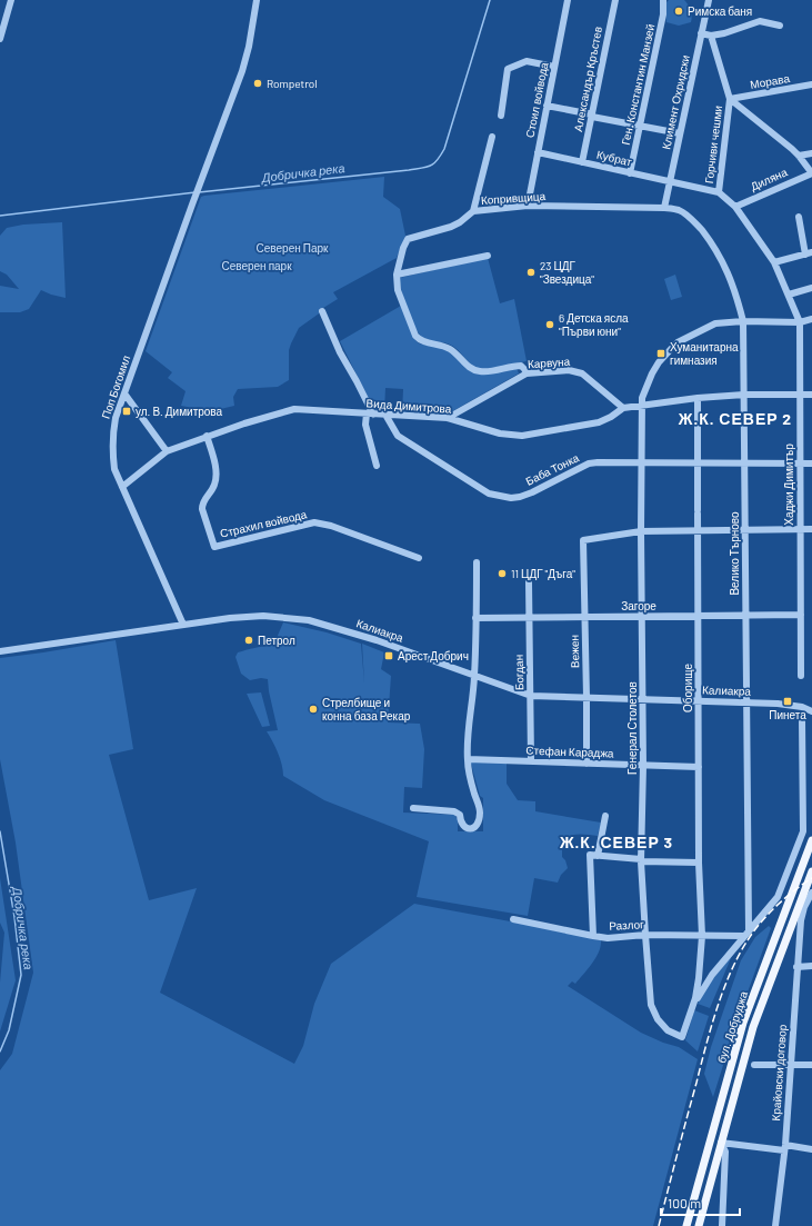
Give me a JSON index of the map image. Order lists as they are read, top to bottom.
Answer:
{
  "streets": {
    "main road": ["бул. Добруджа"],
    "street": [
      "Александър Кръстев",
      "Морава",
      "Ген. Константин Манзей",
      "Стоил войвода",
      "Климент Охридски",
      "Горчиви чешми",
      "Кубрат",
      "Диляна",
      "Копривщица",
      "Карвуна",
      "Поп Богомил",
      "Вида Димитрова",
      "Баба Тонка",
      "Хаджи Димитър",
      "Страхил войвода",
      "Велико Търново",
      "Загоре",
      "Калиакра",
      "Вежен",
      "Богдан",
      "Оборище",
      "Генерал Столетов",
      "Стефан Караджа",
      "Разлог",
      "Крайовски договор"
    ]
  },
  "crossings": [
    ["Александър Кръстев", "Кубрат"],
    ["Морава", "Горчиви чешми"],
    ["Ген. Константин Манзей", "Кубрат"],
    ["Стоил войвода", "Кубрат"],
    ["Стоил войвода", "Копривщица"],
    ["Климент Охридски", "Кубрат"],
    ["Климент Охридски", "Копривщица"],
    ["Климент Охридски", "Велико Търново"],
    ["Горчиви чешми", "Хаджи Димитър"],
    ["Кубрат", "Хаджи Димитър"],
    ["Диляна", "Хаджи Димитър"],
    ["Копривщица", "Карвуна"],
    ["Копривщица", "Велико Търново"],
    ["Карвуна", "Вида Димитрова"],
    ["Поп Богомил", "Вида Димитрова"],
    ["Поп Богомил", "Калиакра"],
    ["Вида Димитрова", "Баба Тонка"],
    ["Вида Димитрова", "Хаджи Димитър"],
    ["Вида Димитрова", "Страхил войвода"],
    ["Вида Димитрова", "Велико Търново"],
    ["Вида Димитрова", "Оборище"],
    ["Вида Димитрова", "Генерал Столетов"],
    ["Баба Тонка", "Хаджи Димитър"],
    ["Баба Тонка", "Велико Търново"],
    ["Баба Тонка", "Оборище"],
    ["Баба Тонка", "Генерал Столетов"],
    ["Хаджи Димитър", "Загоре"],
    ["Хаджи Димитър", "Генерал Столетов"],
    ["Велико Търново", "Загоре"],
    ["Велико Търново", "Калиакра"],
    ["Велико Търново", "Генерал Столетов"],
    ["Велико Търново", "Разлог"],
    ["Загоре", "Вежен"],
    ["Загоре", "Богдан"],
    ["Загоре", "Оборище"],
    ["Загоре", "Генерал Столетов"],
    ["Калиакра", "Вежен"],
    ["Калиакра", "Богдан"],
    ["Калиакра", "Оборище"],
    ["Калиакра", "Генерал Столетов"],
    ["Вежен", "Генерал Столетов"],
    ["Вежен", "Стефан Караджа"],
    ["Богдан", "Стефан Караджа"],
    ["Оборище", "Генерал Столетов"],
    ["Оборище", "Стефан Караджа"],
    ["Оборище", "Разлог"],
    ["Генерал Столетов", "Стефан Караджа"],
    ["Генерал Столетов", "Разлог"],
    ["бул. Добруджа", "Крайовски договор"]
  ],
  "districts": ["Ж.К. СЕВЕР 2", "Ж.К. СЕВЕР 3"],
  "water": ["Добричка река"],
  "parks": ["Северен Парк", "Северен парк"],
  "places": {
    "other": [
      "Римска баня",
      "Rompetrol",
      "23 ЦДГ \"Звездица\"",
      "6 Детска ясла \"Първи юни\"",
      "11 ЦДГ \"Дъга\"",
      "Петрол",
      "Стрелбище и конна база Рекар"
    ],
    "transit": [
      "Хуманитарна гимназия",
      "ул. В. Димитрова",
      "Арест Добрич",
      "Пинета"
    ]
  },
  "scale_bar": "100 m"
}
